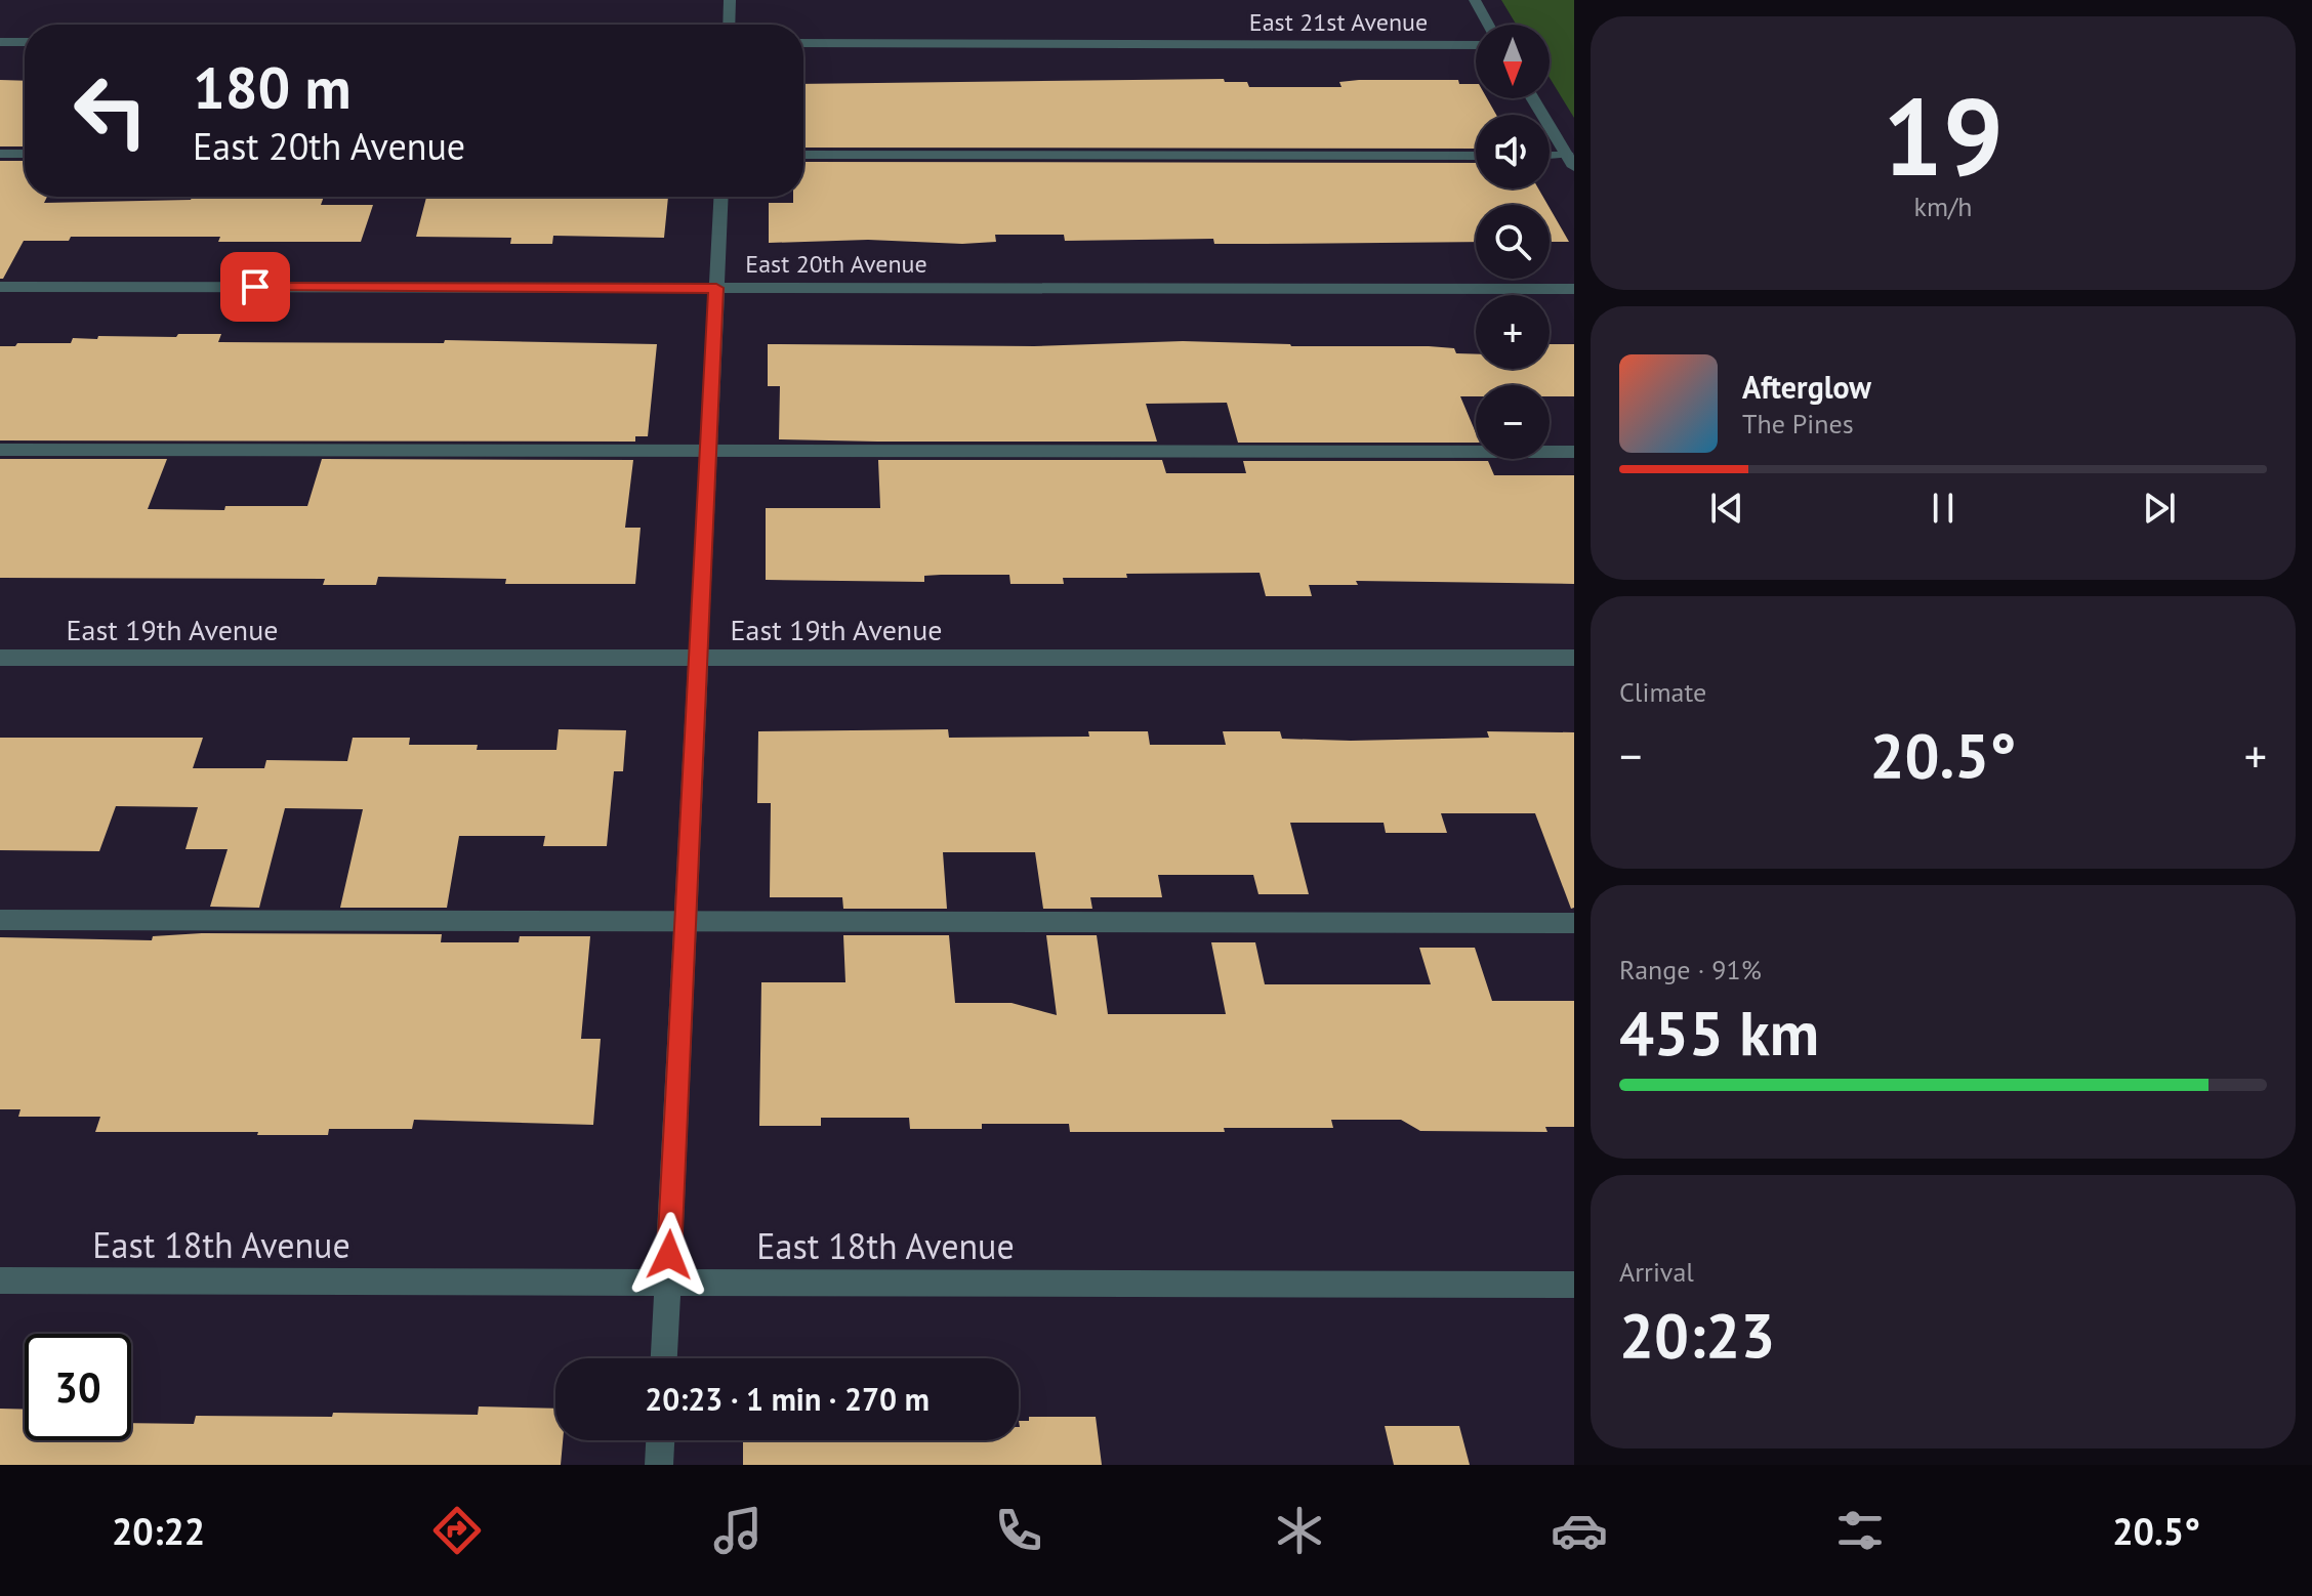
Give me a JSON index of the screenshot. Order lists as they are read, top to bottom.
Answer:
{
  "streets": {
    "street": [
      "East 21st Avenue",
      "East 20th Avenue",
      "East 19th Avenue",
      "East 18th Avenue"
    ]
  },
  "north": "bottom",
  "page": {
    "tile": [
      ["19", "km/h"],
      "Climate",
      ["Range · 91%", "455 km"],
      ["Arrival", "20:23"]
    ],
    "map_buttons": ["+", "−"],
    "turn": ["180 m", "East 20th Avenue"],
    "song": ["Afterglow", "The Pines"],
    "heat": ["−", "20.5°", "+"],
    "limit": "30",
    "trip": "20:23 · 1 min · 270 m",
    "tabs": ["20:22", "20.5°"]
  }
}
